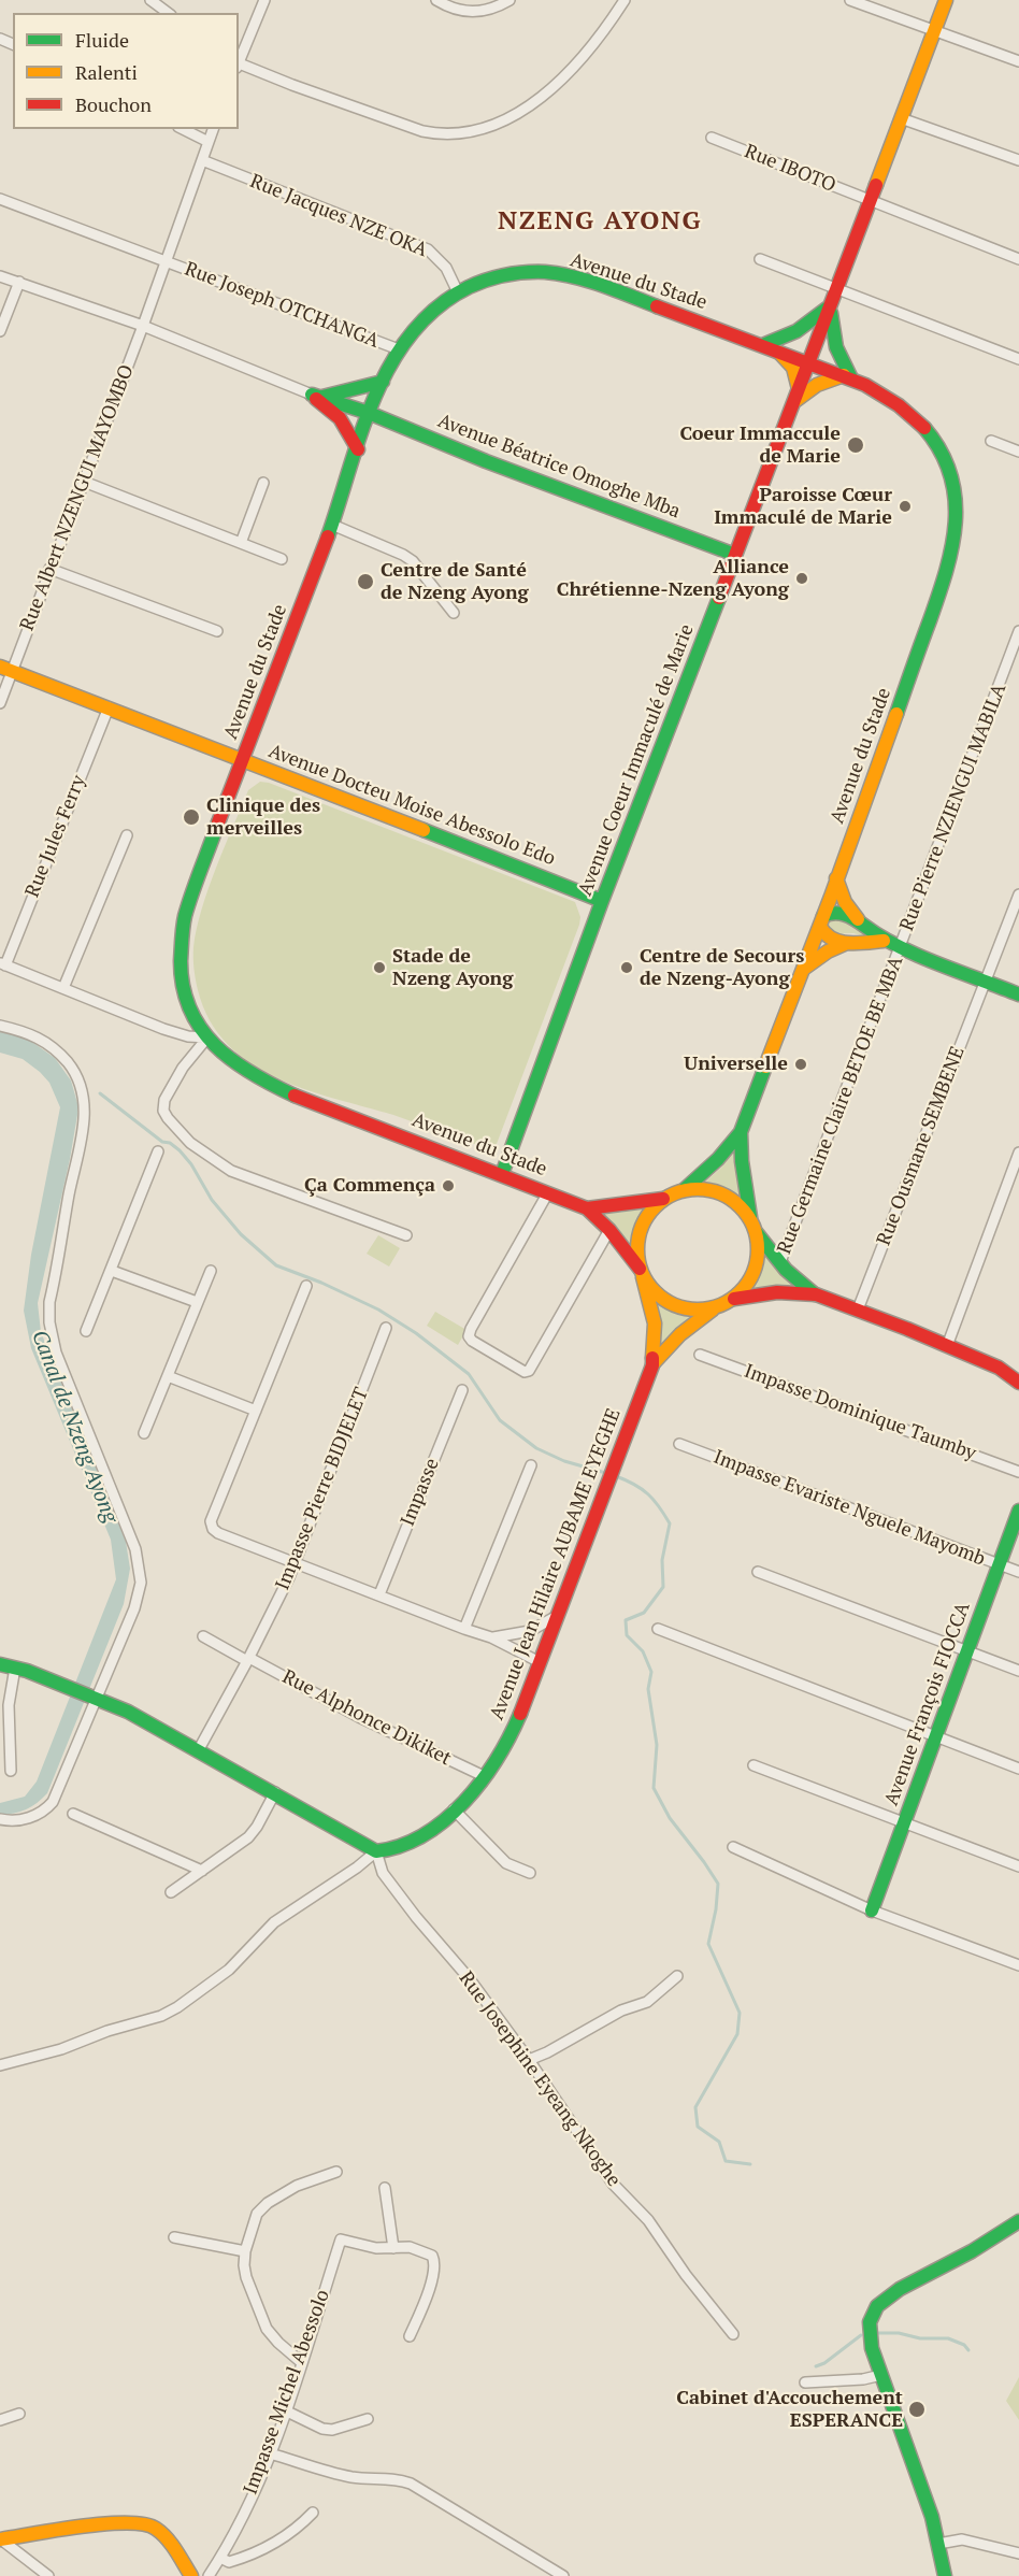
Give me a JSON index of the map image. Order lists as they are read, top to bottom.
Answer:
{
  "streets": {
    "main road": [
      "Avenue du Stade",
      "Avenue Béatrice Omoghe Mba",
      "Avenue Coeur Immaculé de Marie",
      "Avenue Docteu Moise Abessolo Edo",
      "Avenue Jean Hilaire AUBAME EYEGHE",
      "Avenue François FIOCCA"
    ],
    "street": [
      "Rue IBOTO",
      "Rue Jacques NZE OKA",
      "Rue Joseph OTCHANGA",
      "Rue Albert NZENGUI MAYOMBO",
      "Rue Pierre NZIENGUI MABILA",
      "Rue Jules Ferry",
      "Rue Germaine Claire BETOE BE MBA",
      "Rue Ousmane SEMBENE",
      "Impasse Dominique Taumby",
      "Impasse Pierre BIDJELET",
      "Impasse",
      "Impasse Evariste Nguele Mayomb",
      "Rue Alphonce Dikiket",
      "Rue Josephine Eyeang Nkoghe",
      "Impasse Michel Abessolo"
    ]
  },
  "crossings": [
    ["Rue IBOTO", "Avenue Coeur Immaculé de Marie"],
    ["Rue Jacques NZE OKA", "Avenue du Stade"],
    ["Rue Jacques NZE OKA", "Rue Albert NZENGUI MAYOMBO"],
    ["Avenue du Stade", "Rue Joseph OTCHANGA"],
    ["Avenue du Stade", "Avenue Béatrice Omoghe Mba"],
    ["Avenue du Stade", "Avenue Coeur Immaculé de Marie"],
    ["Avenue du Stade", "Avenue Docteu Moise Abessolo Edo"],
    ["Rue Joseph OTCHANGA", "Rue Albert NZENGUI MAYOMBO"],
    ["Avenue Béatrice Omoghe Mba", "Avenue Coeur Immaculé de Marie"],
    ["Rue Albert NZENGUI MAYOMBO", "Avenue Docteu Moise Abessolo Edo"],
    ["Avenue Coeur Immaculé de Marie", "Avenue Docteu Moise Abessolo Edo"],
    ["Avenue Docteu Moise Abessolo Edo", "Rue Jules Ferry"],
    ["Rue Pierre NZIENGUI MABILA", "Rue Germaine Claire BETOE BE MBA"],
    ["Impasse Pierre BIDJELET", "Rue Alphonce Dikiket"],
    ["Impasse Evariste Nguele Mayomb", "Avenue François FIOCCA"],
    ["Avenue Jean Hilaire AUBAME EYEGHE", "Rue Alphonce Dikiket"],
    ["Avenue Jean Hilaire AUBAME EYEGHE", "Rue Josephine Eyeang Nkoghe"]
  ],
  "districts": ["NZENG AYONG"],
  "water": ["Canal de Nzeng Ayong"],
  "places": [
    "Coeur Immaccule de Marie",
    "Paroisse Cœur Immaculé de Marie",
    "Alliance Chrétienne-Nzeng Ayong",
    "Centre de Santé de Nzeng Ayong",
    "Clinique des merveilles",
    "Stade de Nzeng Ayong",
    "Centre de Secours de Nzeng-Ayong",
    "Universelle",
    "Ça Commença",
    "Cabinet d'Accouchement ESPERANCE"
  ],
  "legend": ["Fluide", "Ralenti", "Bouchon"]
}
